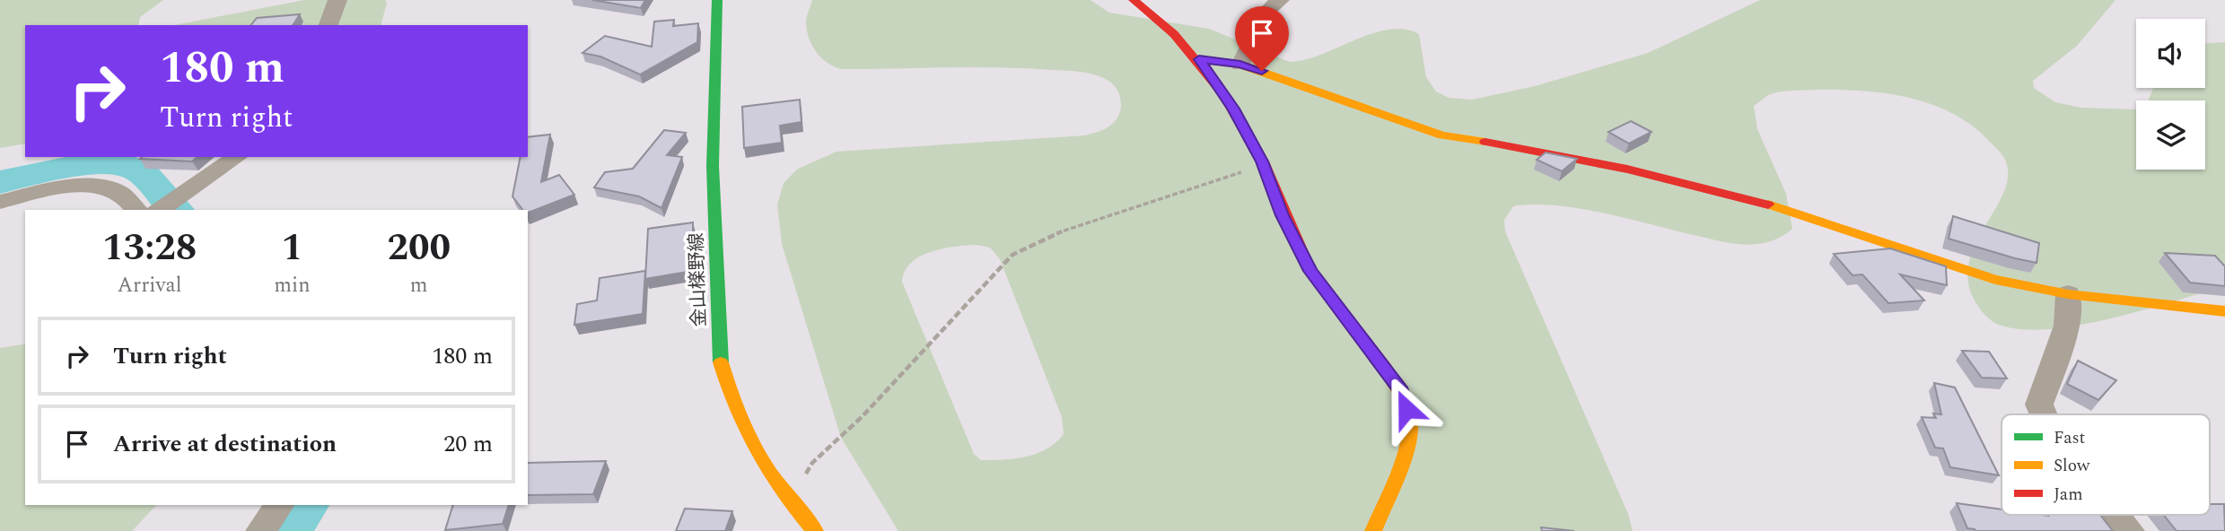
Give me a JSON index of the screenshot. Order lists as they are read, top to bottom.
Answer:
{
  "streets": {
    "street": ["金山檪野線"]
  },
  "legend": ["Fast", "Slow", "Jam"],
  "page": {
    "turn": ["180 m", "Turn right"],
    "eta": [
      "13:28",
      "Arrival",
      "1",
      "min",
      "200",
      "m"
    ],
    "list": [
      {
        "name": "Turn right",
        "value": "180 m"
      },
      {
        "name": "Arrive at destination",
        "value": "20 m"
      }
    ]
  }
}
